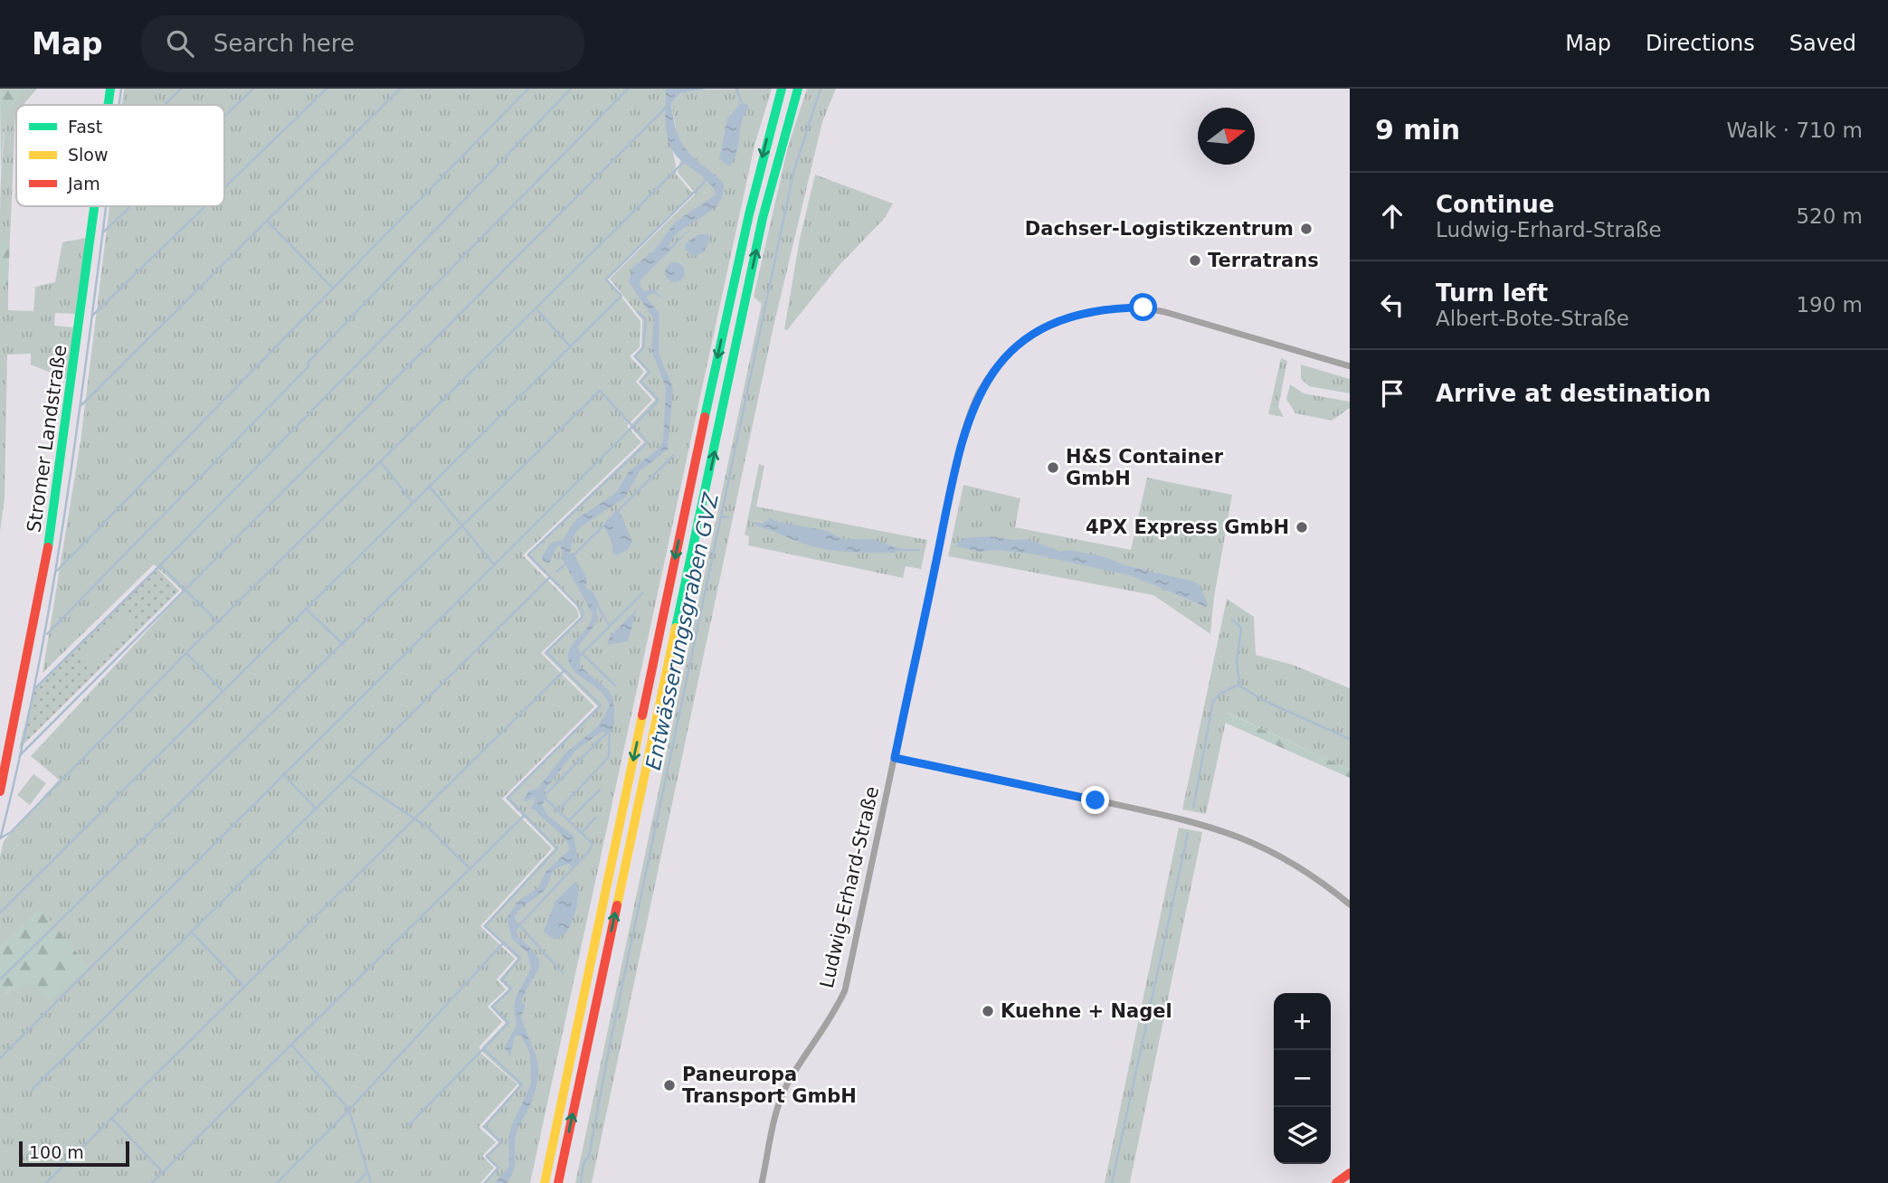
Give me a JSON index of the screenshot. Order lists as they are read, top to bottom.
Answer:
{
  "streets": {
    "main road": ["Stromer Landstraße"],
    "street": ["Ludwig-Erhard-Straße"]
  },
  "water": ["Entwässerungsgraben GVZ"],
  "places": [
    "Dachser-Logistikzentrum",
    "Terratrans",
    "H&S Container GmbH",
    "4PX Express GmbH",
    "Kuehne + Nagel",
    "Paneuropa Transport GmbH"
  ],
  "legend": ["Fast", "Slow", "Jam"],
  "scale_bar": "100 m",
  "north": "right",
  "page": {
    "header": "Map",
    "search": "Search here",
    "nav": ["Map", "Directions", "Saved"],
    "heading": ["9 min", "Walk · 710 m"],
    "list": [
      ["Continue", "Ludwig-Erhard-Straße", "520 m"],
      ["Turn left", "Albert-Bote-Straße", "190 m"],
      "Arrive at destination"
    ],
    "map_buttons": ["+", "−"],
    "scale": "100 m"
  }
}
